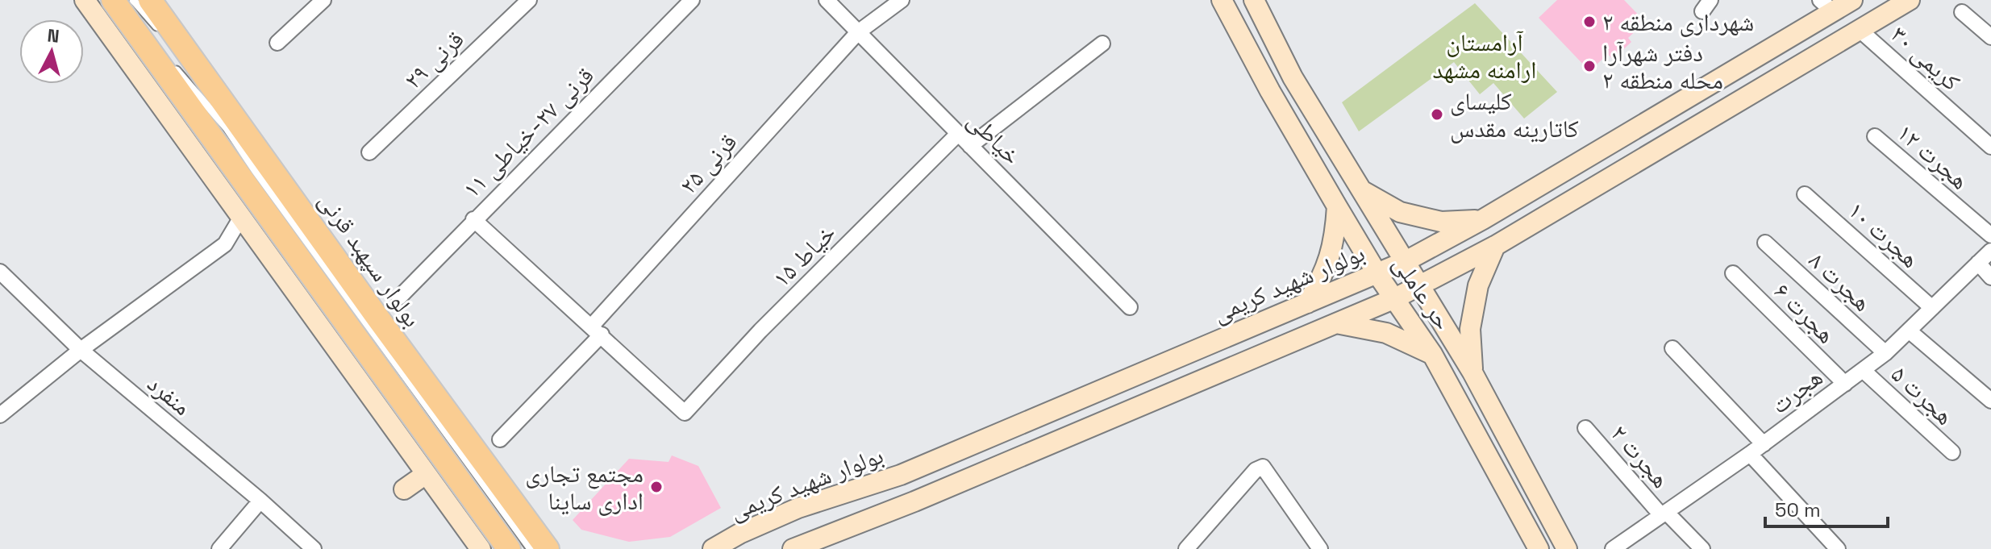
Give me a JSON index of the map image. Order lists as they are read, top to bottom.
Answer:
{
  "streets": {
    "main road": ["بولوار سپهبد قرنی", "بولوار شهید کریمی", "حر عاملی"],
    "street": [
      "کریمی ۳۰",
      "قرنی ۲۹",
      "قرنی ۲۷-خیاطی ۱۱",
      "خیاطی",
      "هجرت ۱۲",
      "قرنی ۲۵",
      "هجرت ۱۰",
      "خیاط ۱۵",
      "هجرت ۸",
      "هجرت ۶",
      "هجرت",
      "منفرد",
      "هجرت ۵",
      "هجرت ۲"
    ]
  },
  "crossings": [
    ["خیاطی", "قرنی ۲۵"],
    ["خیاطی", "خیاط ۱۵"],
    ["قرنی ۲۵", "خیاط ۱۵"],
    ["هجرت ۱۰", "هجرت"],
    ["هجرت ۸", "هجرت"],
    ["بولوار شهید کریمی", "حر عاملی"],
    ["هجرت ۶", "هجرت"],
    ["هجرت", "هجرت ۵"],
    ["هجرت", "هجرت ۲"]
  ],
  "parks": ["آرامستان ارامنه مشهد"],
  "places": [
    "شهرداری منطقه ۲",
    "دفتر شهرآرا محله منطقه ۲",
    "کلیسای کاتارینه مقدس",
    "مجتمع تجاری اداری ساینا"
  ],
  "scale_bar": "50 m",
  "north": "top"
}
